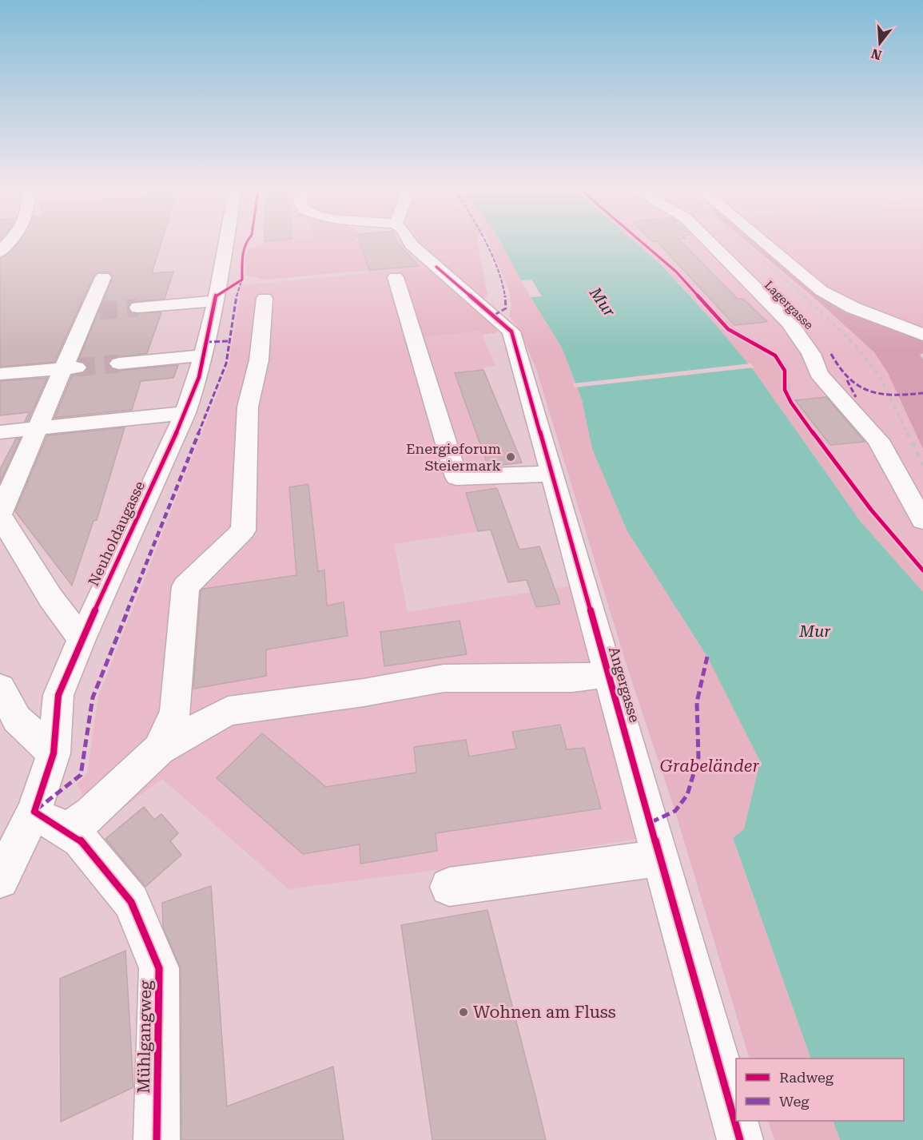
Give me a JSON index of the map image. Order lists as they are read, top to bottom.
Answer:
{
  "streets": {
    "street": [
      "Lagergasse",
      "Neuholdaugasse",
      "Angergasse",
      "Mühlgangweg"
    ]
  },
  "crossings": [
    ["Neuholdaugasse", "Mühlgangweg"]
  ],
  "water": ["Mur"],
  "parks": ["Grabeländer"],
  "places": ["Energieforum Steiermark", "Wohnen am Fluss"],
  "legend": ["Radweg", "Weg"],
  "north": "bottom"
}
